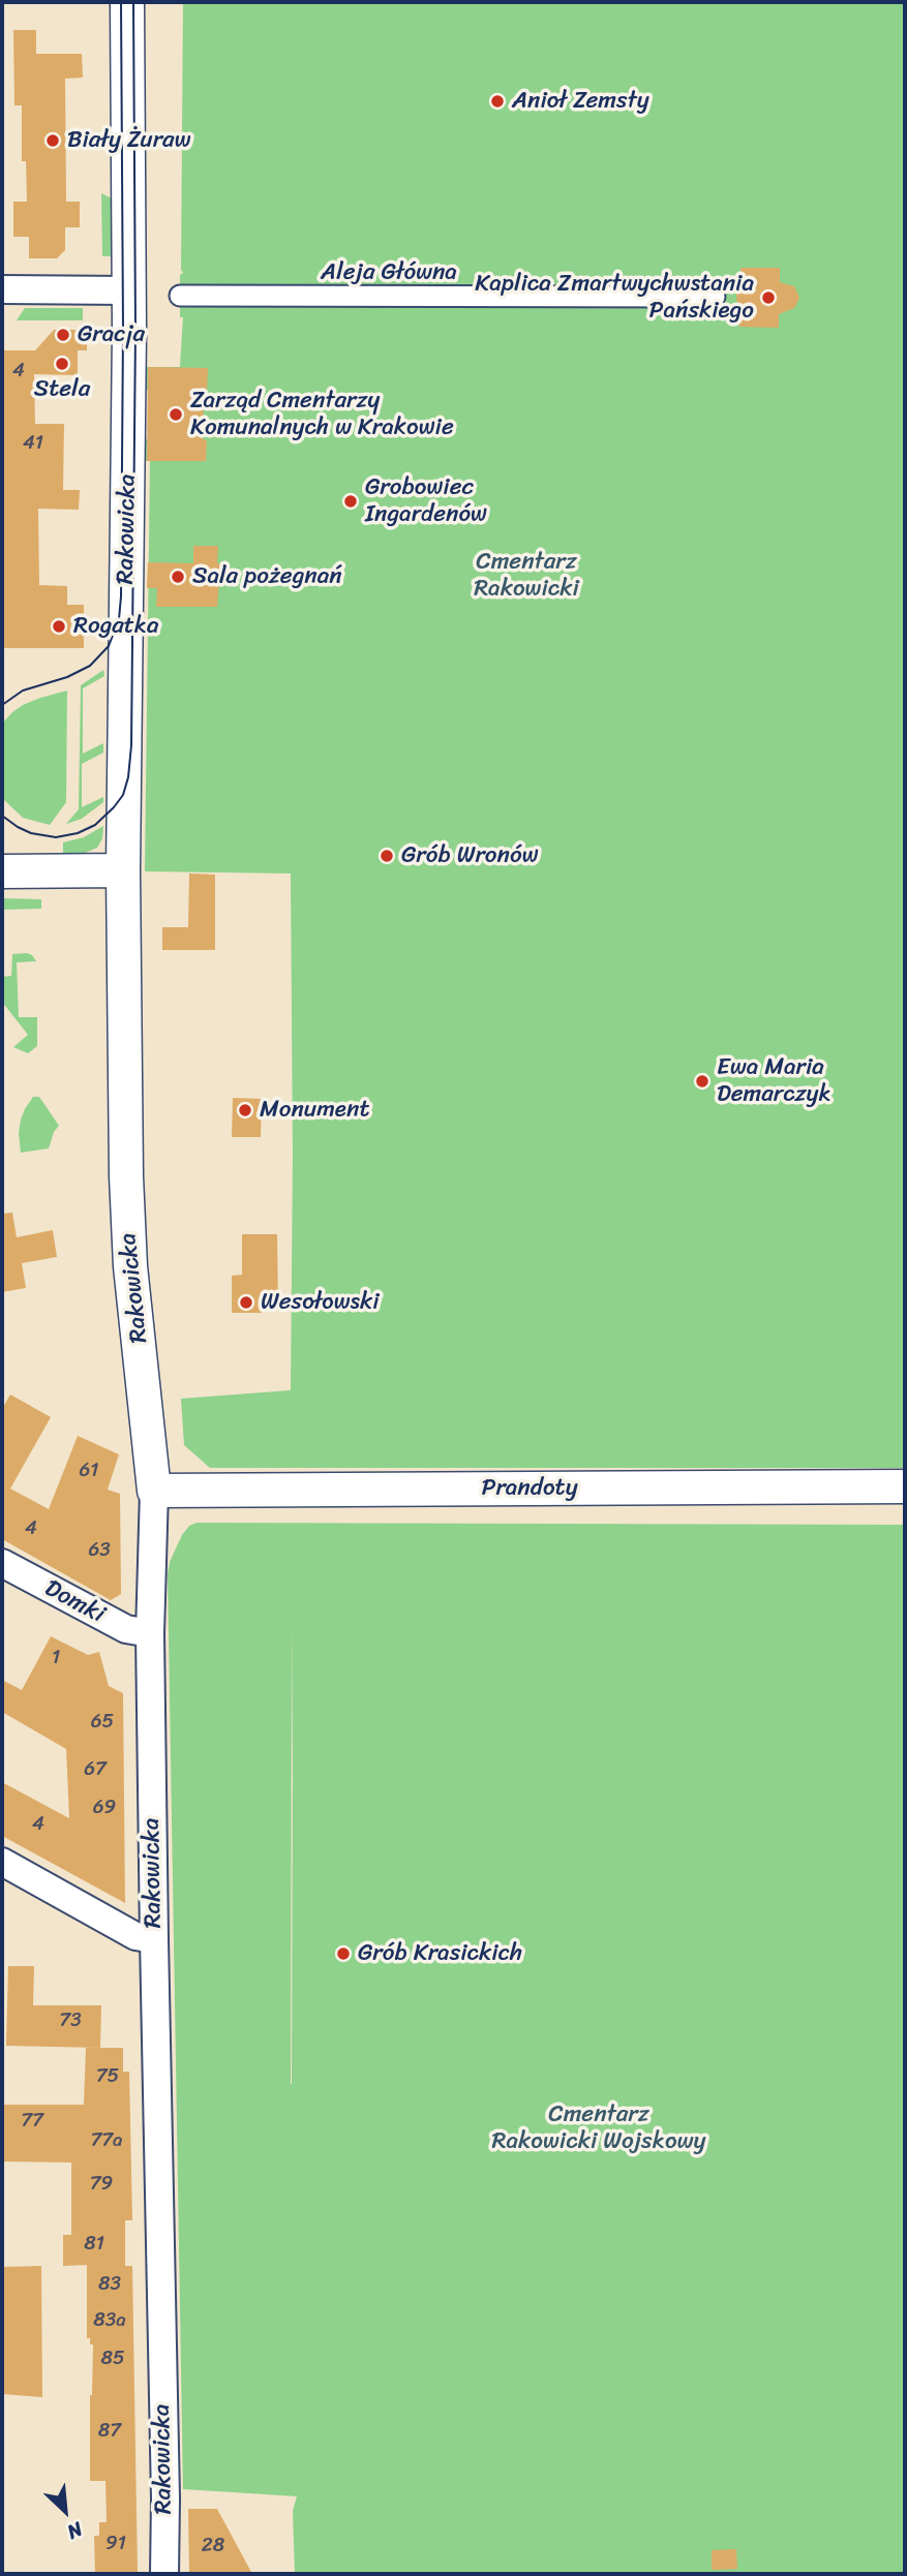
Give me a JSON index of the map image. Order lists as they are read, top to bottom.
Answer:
{
  "streets": {
    "street": [
      "Aleja Główna",
      "Rakowicka",
      "Prandoty",
      "Domki"
    ]
  },
  "crossings": [
    ["Rakowicka", "Prandoty"],
    ["Rakowicka", "Domki"]
  ],
  "parks": ["Cmentarz Rakowicki", "Cmentarz Rakowicki Wojskowy"],
  "places": [
    "Anioł Zemsty",
    "Biały Żuraw",
    "Kaplica Zmartwychwstania Pańskiego",
    "Gracja",
    "Stela",
    "Zarząd Cmentarzy Komunalnych w Krakowie",
    "Grobowiec Ingardenów",
    "Sala pożegnań",
    "Rogatka",
    "Grób Wronów",
    "Ewa Maria Demarczyk",
    "Monument",
    "Wesołowski",
    "Grób Krasickich"
  ],
  "house_numbers": [
    "4",
    "41",
    "61",
    "4",
    "63",
    "1",
    "65",
    "67",
    "69",
    "4",
    "73",
    "75",
    "77",
    "77a",
    "79",
    "81",
    "83",
    "83a",
    "85",
    "87",
    "91",
    "28"
  ],
  "north": "bottom right"
}
